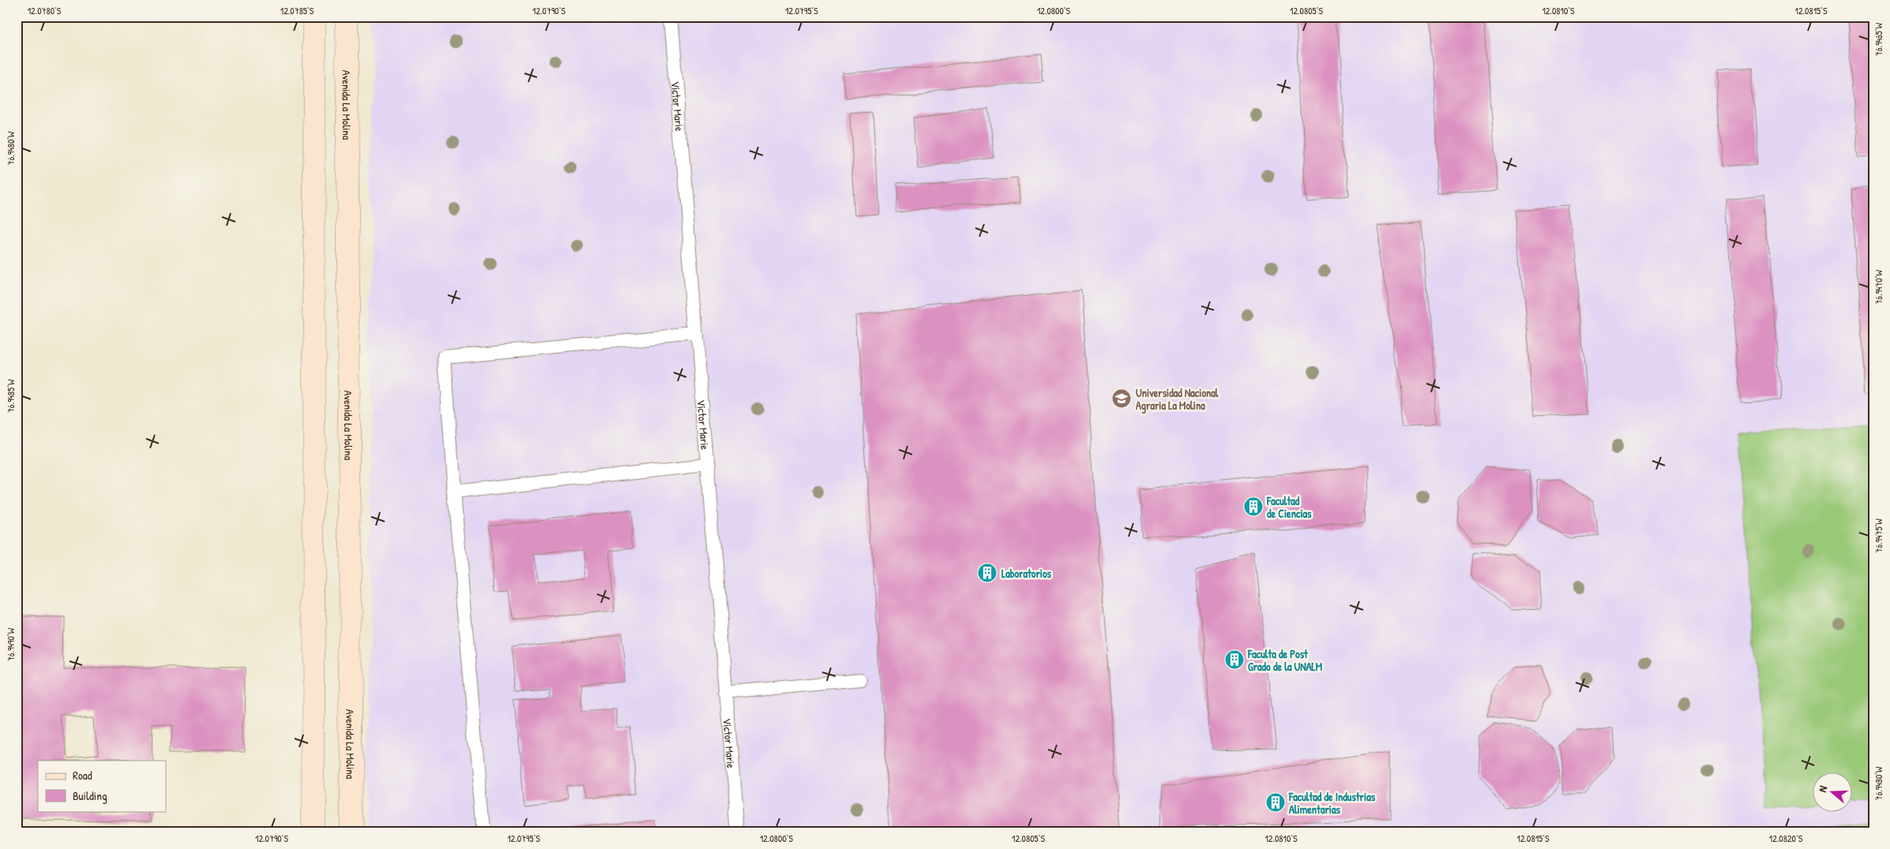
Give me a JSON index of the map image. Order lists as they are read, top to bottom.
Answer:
{
  "streets": {
    "main road": ["Avenida La Molina"],
    "lane": ["Víctor Marie"]
  },
  "places": {
    "school or university": ["Universidad Nacional Agraria La Molina"],
    "building": [
      "Facultad de Ciencias",
      "Laboratorios",
      "Faculta de Post Grado de la UNALM",
      "Facultad de Industrias Alimentarias"
    ]
  },
  "legend": ["Road", "Building"],
  "north": "left",
  "coordinates": [
    "12.0780°S",
    "12.0785°S",
    "12.0790°S",
    "12.0795°S",
    "12.0800°S",
    "12.0805°S",
    "12.0810°S",
    "12.0815°S",
    "76.9465°W",
    "76.9480°W",
    "76.9470°W",
    "76.9485°W",
    "76.9475°W",
    "76.9490°W",
    "12.0820°S"
  ]
}
